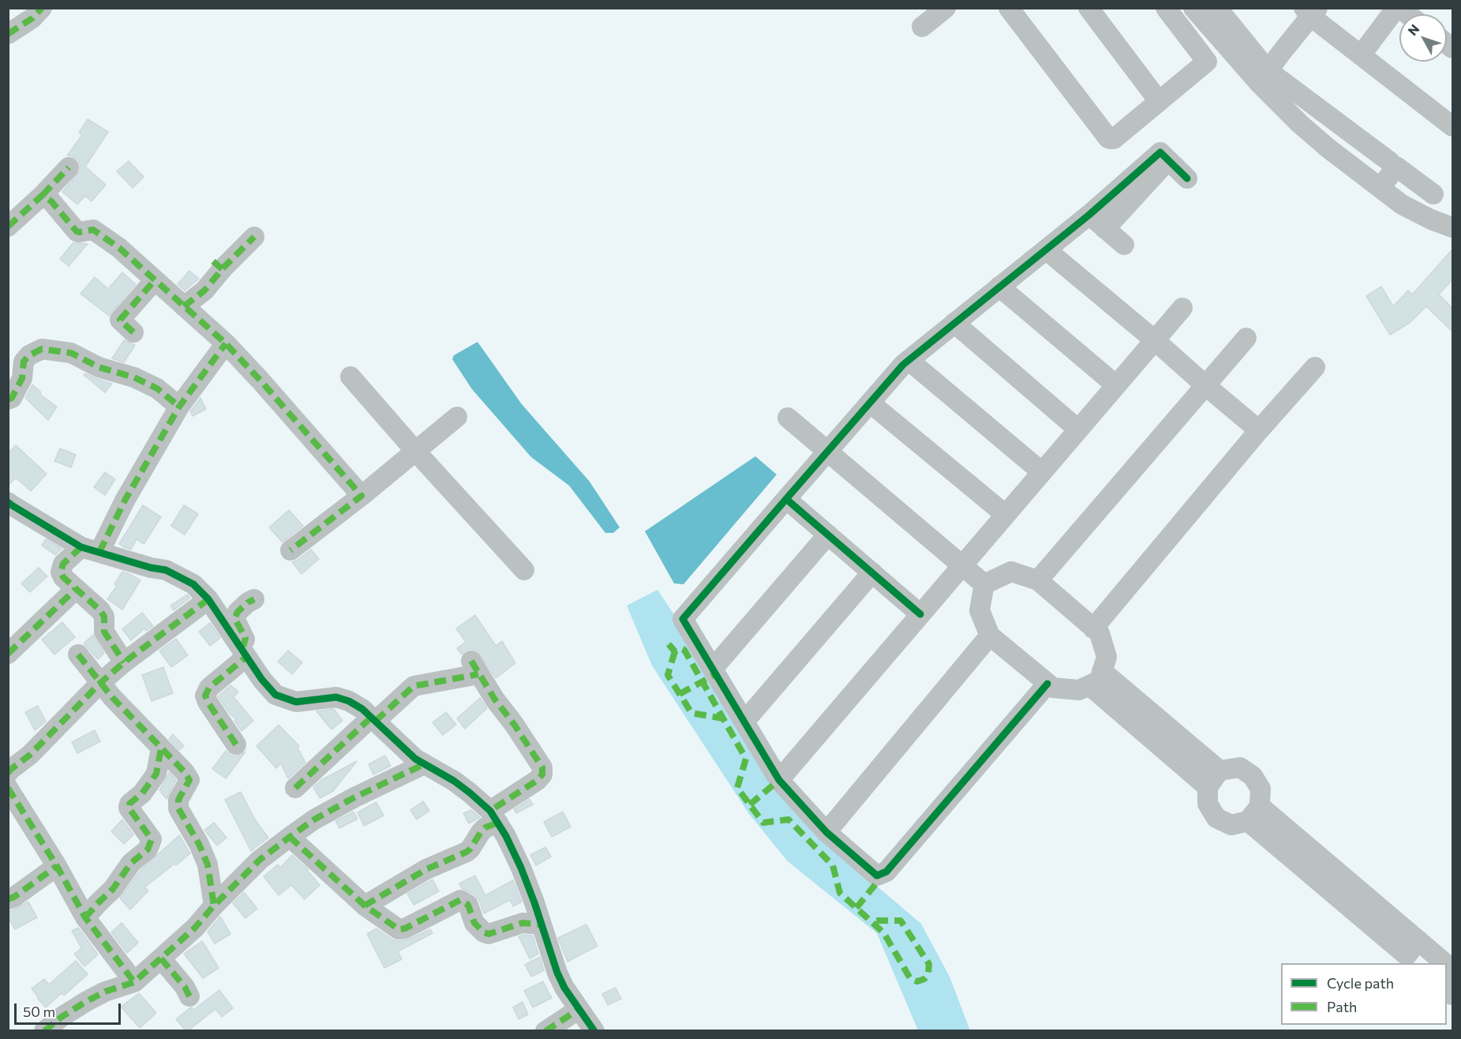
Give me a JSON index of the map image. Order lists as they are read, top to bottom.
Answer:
{
  "legend": ["Cycle path", "Path"],
  "scale_bar": "50 m",
  "north": "top left"
}
